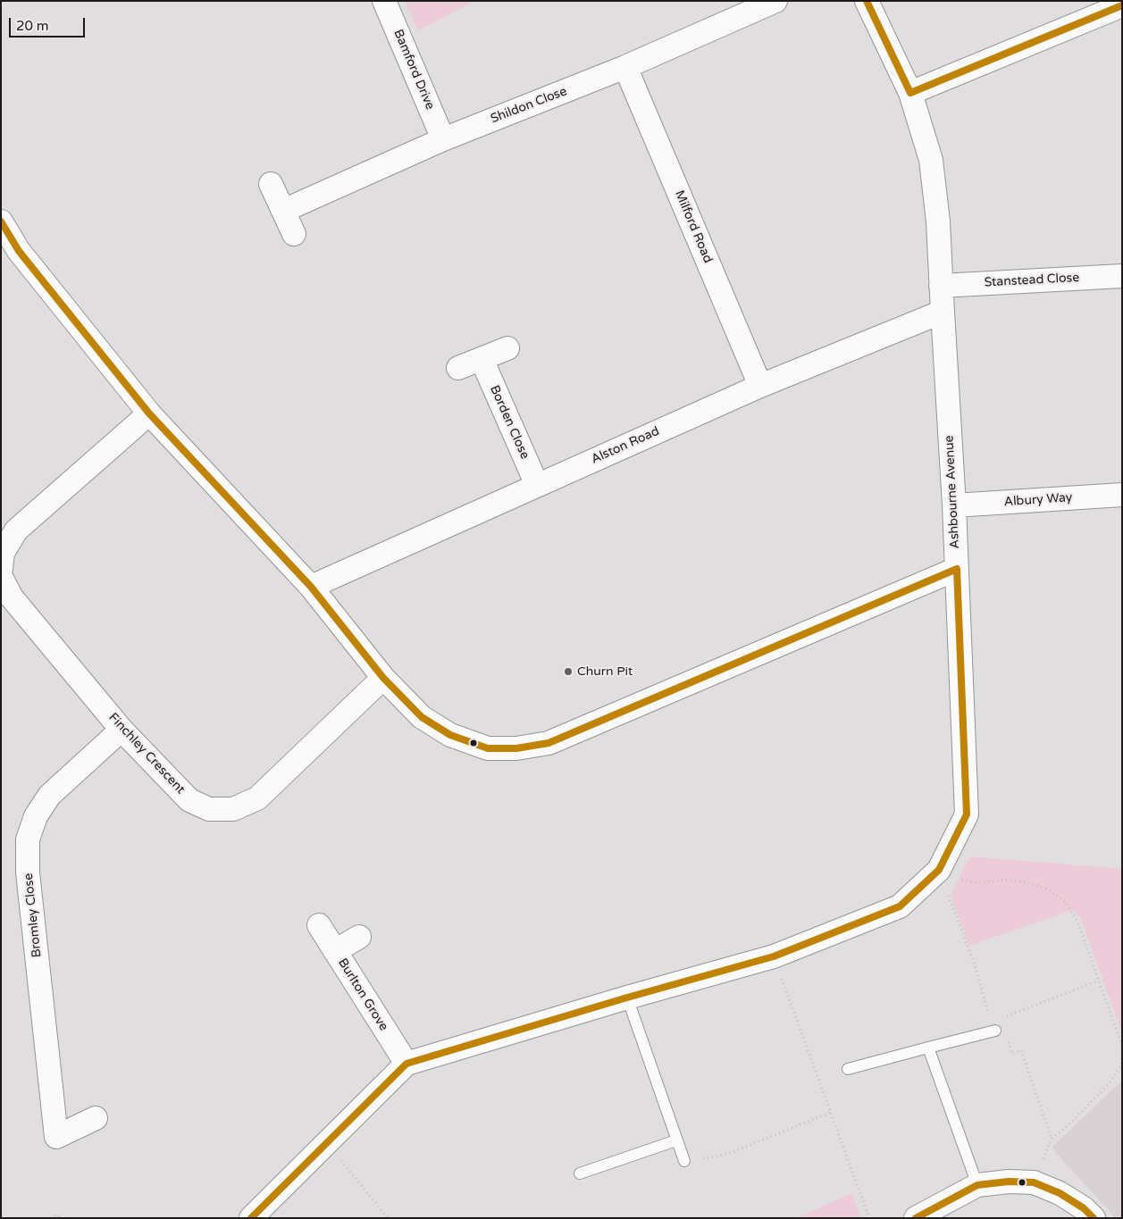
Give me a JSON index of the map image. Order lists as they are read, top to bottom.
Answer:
{
  "streets": {
    "street": [
      "Bamford Drive",
      "Shildon Close",
      "Milford Road",
      "Stanstead Close",
      "Borden Close",
      "Alston Road",
      "Ashbourne Avenue",
      "Albury Way",
      "Finchley Crescent",
      "Bromley Close",
      "Burlton Grove"
    ]
  },
  "crossings": [
    ["Bamford Drive", "Shildon Close"],
    ["Shildon Close", "Milford Road"],
    ["Milford Road", "Alston Road"],
    ["Stanstead Close", "Ashbourne Avenue"],
    ["Borden Close", "Alston Road"],
    ["Alston Road", "Ashbourne Avenue"],
    ["Ashbourne Avenue", "Albury Way"],
    ["Ashbourne Avenue", "Burlton Grove"],
    ["Finchley Crescent", "Bromley Close"]
  ],
  "places": ["Churn Pit"],
  "scale_bar": "20 m"
}
